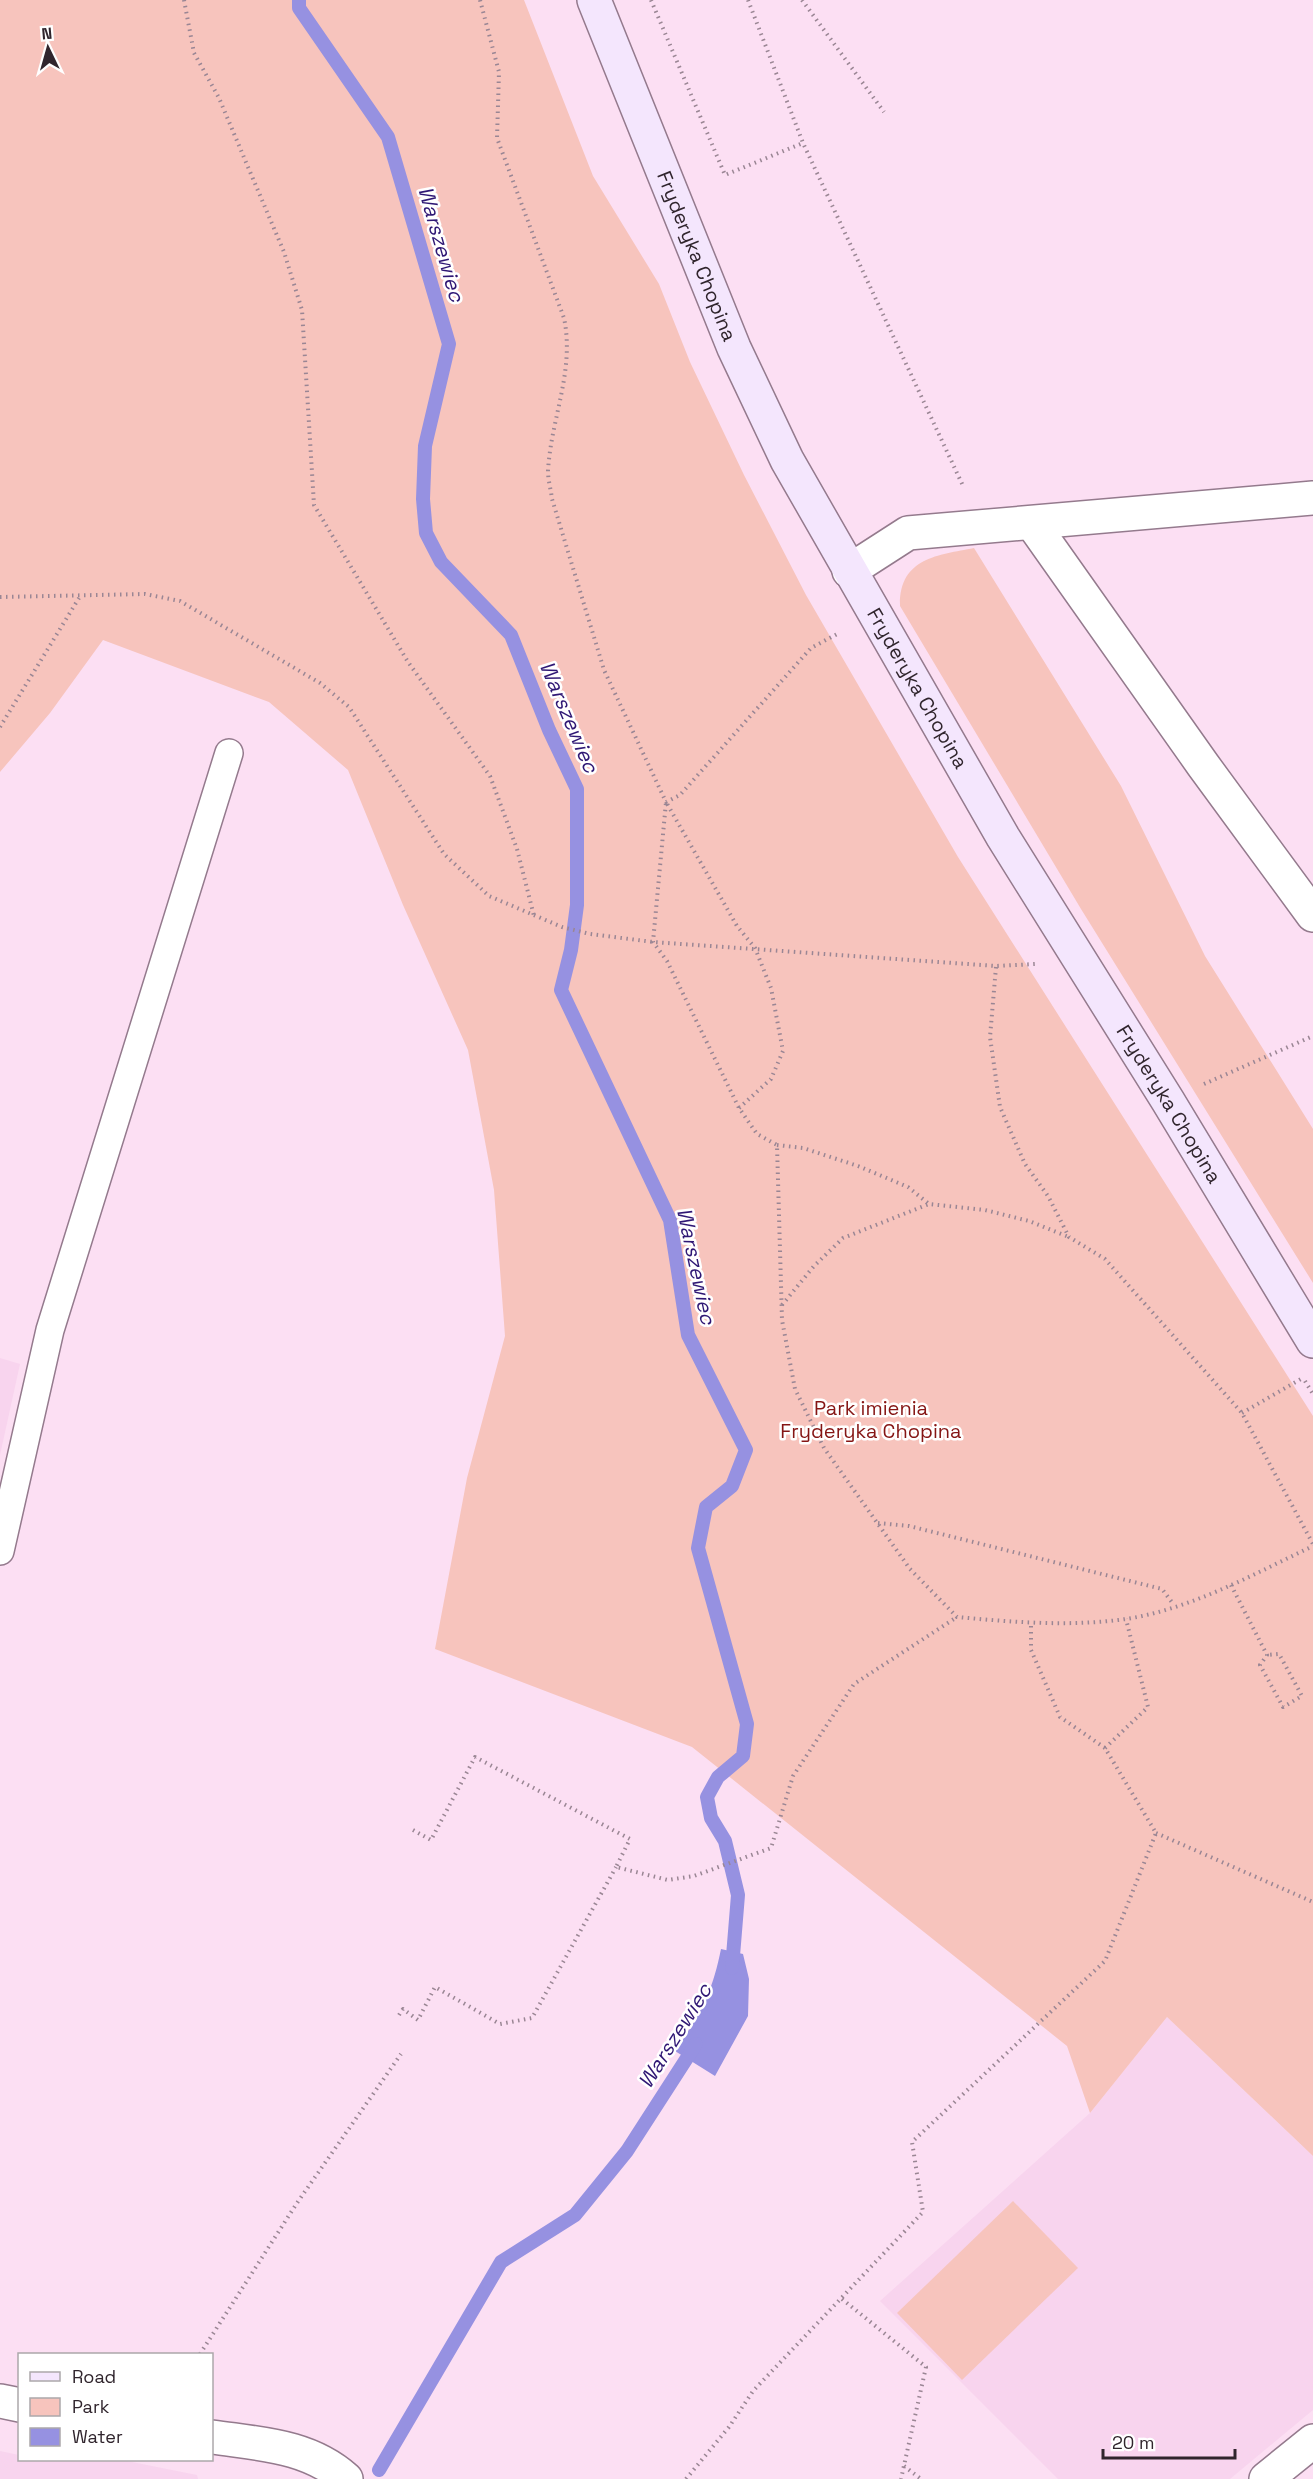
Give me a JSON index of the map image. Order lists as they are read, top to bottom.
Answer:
{
  "streets": {
    "street": ["Fryderyka Chopina"]
  },
  "water": ["Warszewiec"],
  "parks": ["Park imienia Fryderyka Chopina"],
  "legend": ["Road", "Park", "Water"],
  "scale_bar": "20 m",
  "north": "top"
}
